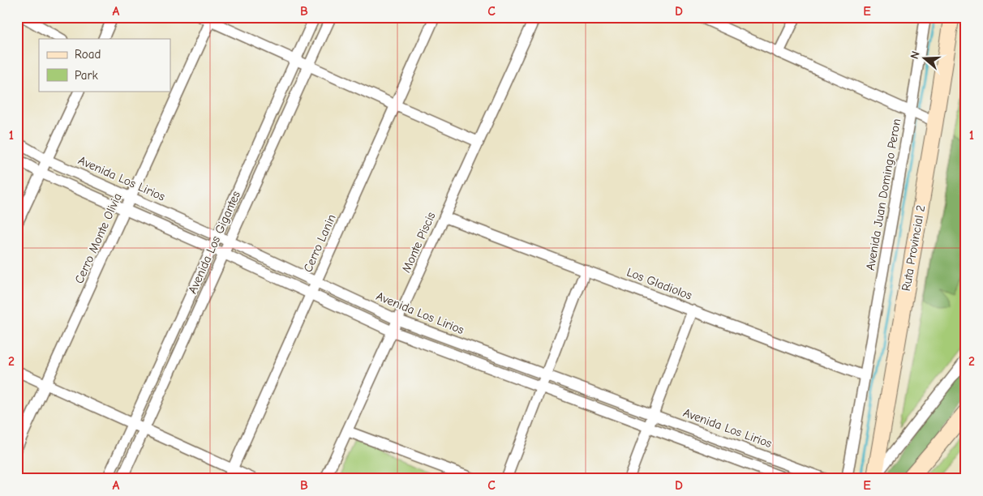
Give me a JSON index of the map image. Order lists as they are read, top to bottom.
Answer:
{
  "streets": {
    "main road": ["Ruta Provincial 2"],
    "street": [
      "Avenida Los Lirios",
      "Avenida Juan Domingo Peron",
      "Cerro Monte Olivia",
      "Avenida Los Gigantes",
      "Monte Piscis",
      "Cerro Lanin",
      "Los Gladiolos"
    ]
  },
  "crossings": [
    ["Avenida Los Lirios", "Cerro Monte Olivia"],
    ["Avenida Los Lirios", "Avenida Los Gigantes"],
    ["Avenida Los Lirios", "Monte Piscis"],
    ["Avenida Los Lirios", "Cerro Lanin"],
    ["Avenida Juan Domingo Peron", "Los Gladiolos"],
    ["Monte Piscis", "Los Gladiolos"]
  ],
  "legend": ["Road", "Park"],
  "north": "left",
  "grid": {
    "columns": [
      "A",
      "B",
      "C",
      "D",
      "E"
    ],
    "rows": ["1", "2"]
  }
}
